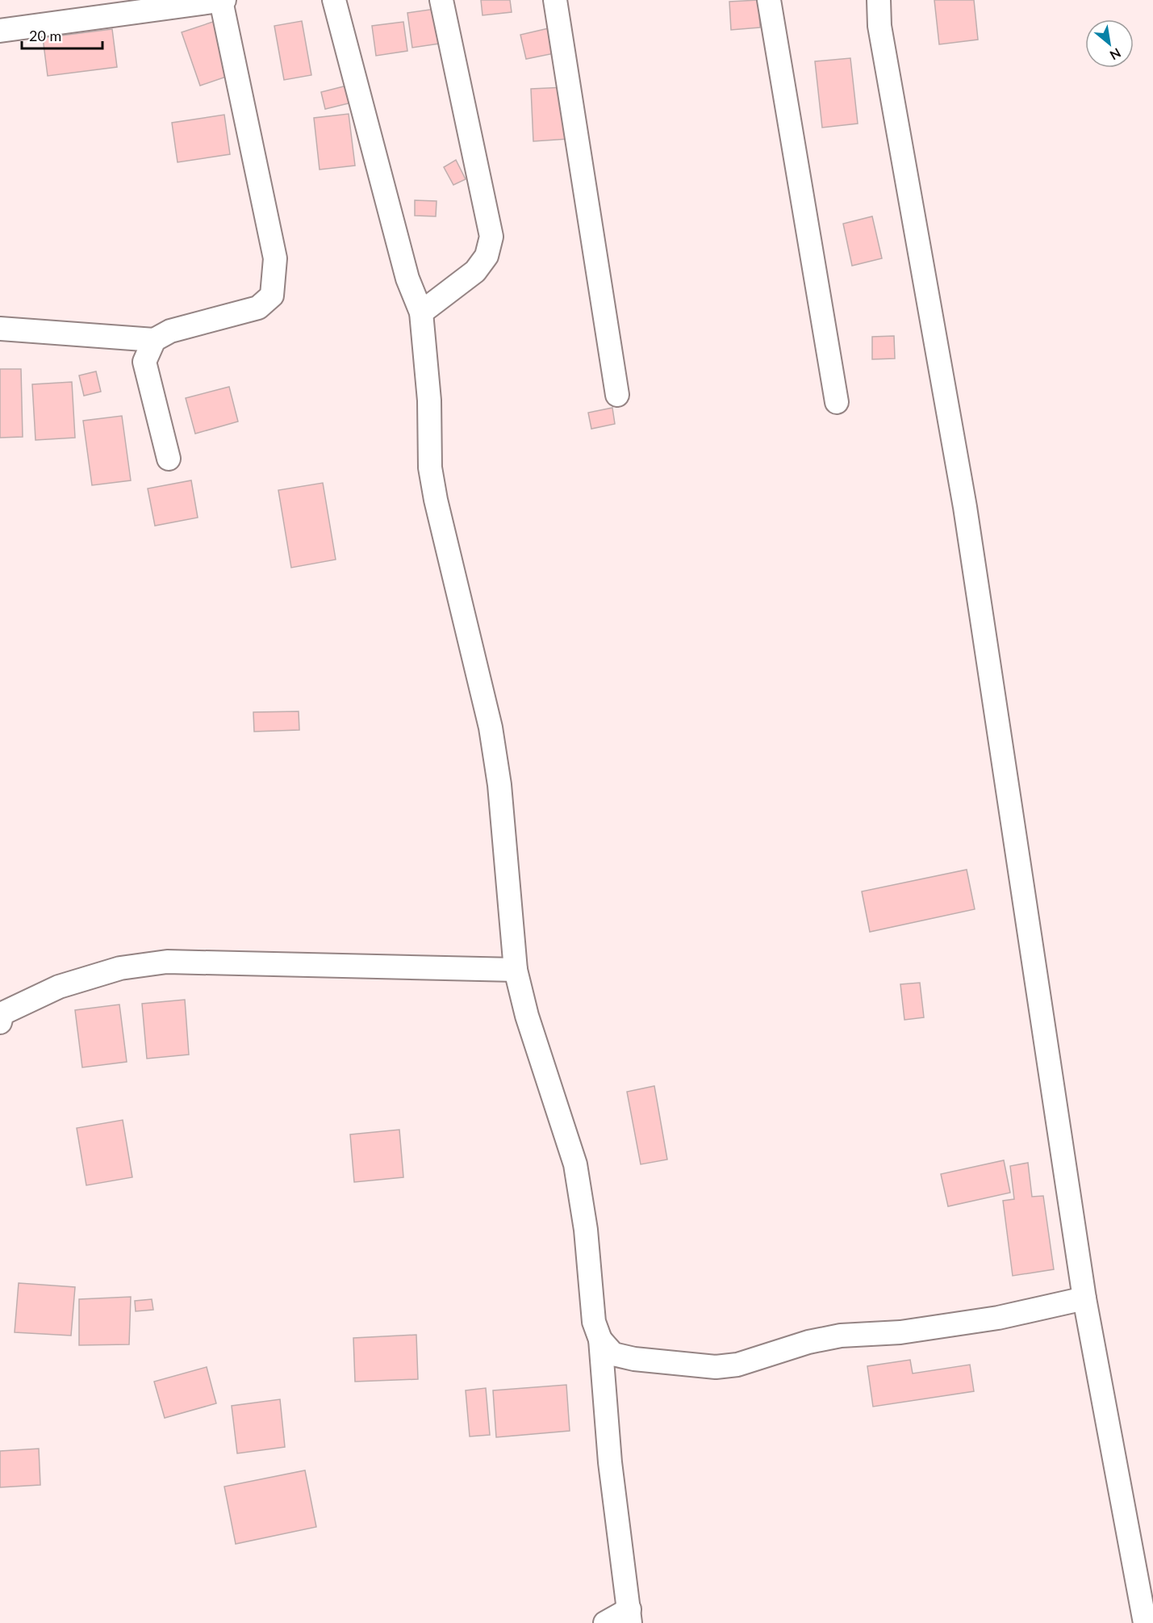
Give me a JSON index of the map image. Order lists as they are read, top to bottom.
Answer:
{
  "scale_bar": "20 m",
  "north": "bottom right"
}
